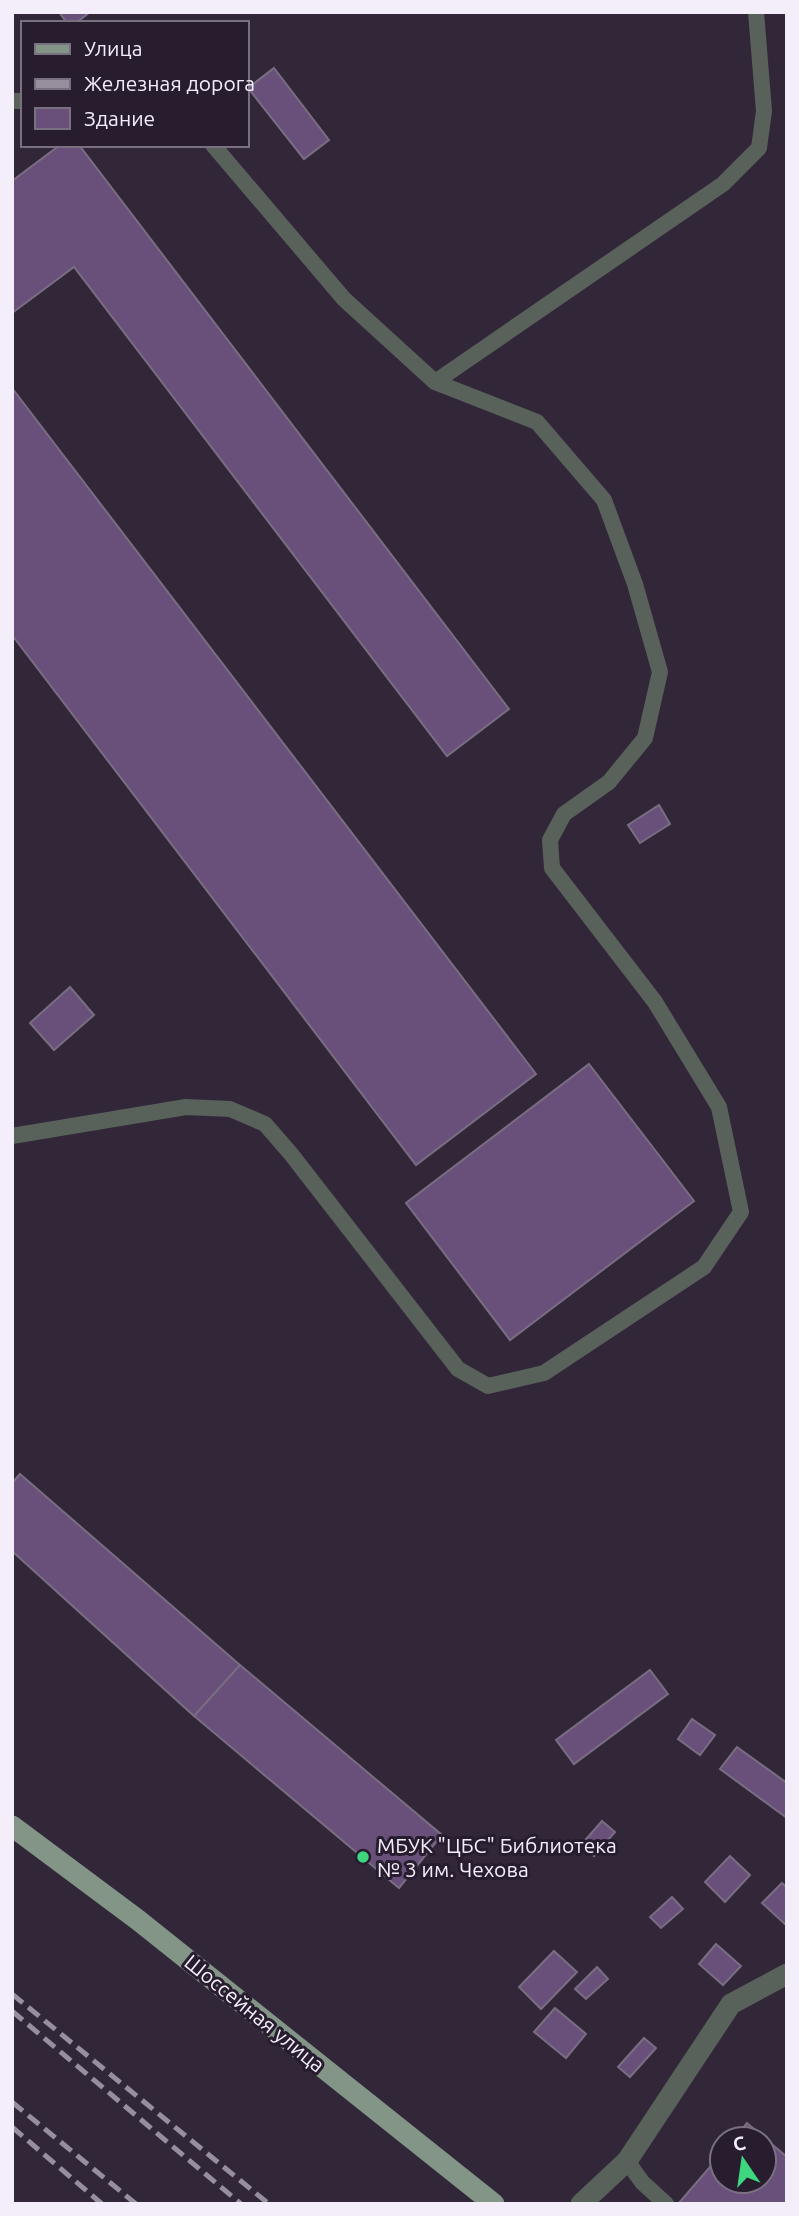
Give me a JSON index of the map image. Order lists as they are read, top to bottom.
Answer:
{
  "streets": {
    "main road": ["Шоссейная улица"]
  },
  "places": ["МБУК \"ЦБС\" Библиотека № 3 им. Чехова"],
  "legend": ["Улица", "Железная дорога", "Здание"],
  "north": "top"
}
